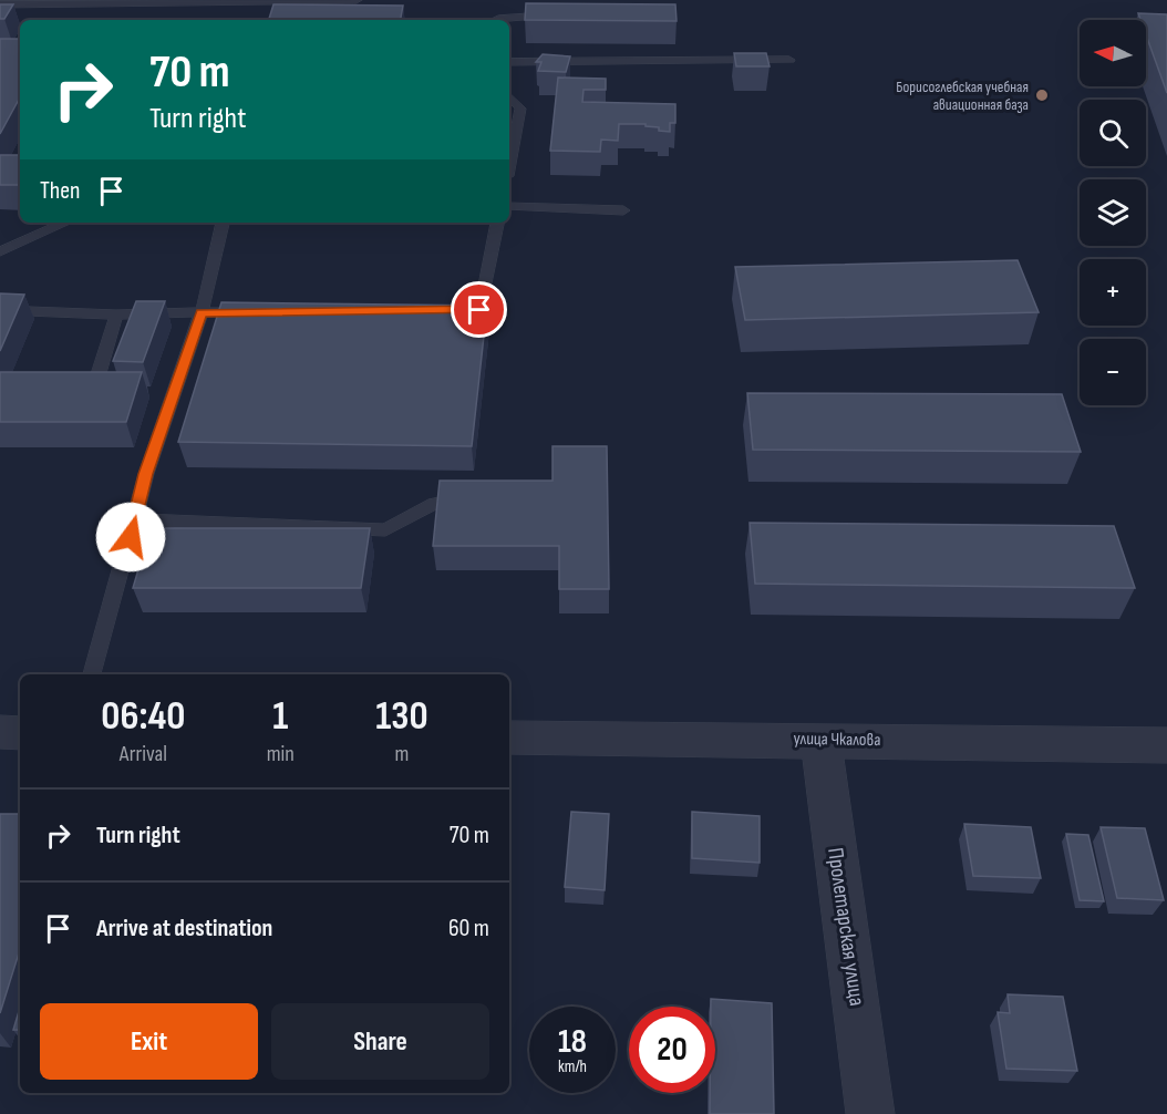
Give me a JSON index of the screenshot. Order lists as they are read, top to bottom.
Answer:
{
  "streets": {
    "street": ["улица Чкалова", "Пролетарская улица"]
  },
  "crossings": [
    ["улица Чкалова", "Пролетарская улица"]
  ],
  "places": ["Борисоглебская учебная авиационная база"],
  "north": "left",
  "page": {
    "map_buttons": ["+", "−"],
    "turn": ["70 m", "Turn right"],
    "then": "Then",
    "eta": [
      "06:40",
      "Arrival",
      "1",
      "min",
      "130",
      "m"
    ],
    "list": [
      {
        "name": "Turn right",
        "value": "70 m"
      },
      {
        "name": "Arrive at destination",
        "value": "60 m"
      }
    ],
    "buttons": ["Exit", "Share"],
    "speed": "18 km/h",
    "limit": "20"
  }
}
